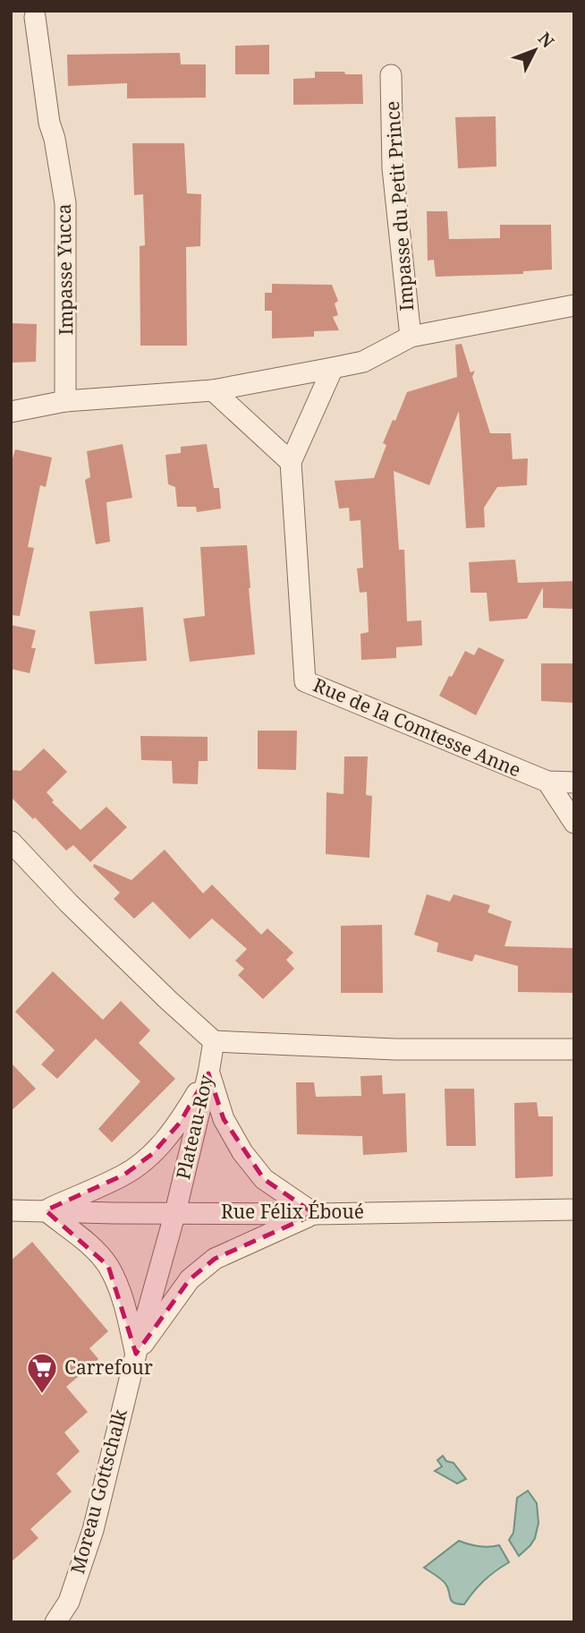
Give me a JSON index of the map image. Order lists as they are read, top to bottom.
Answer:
{
  "streets": {
    "street": [
      "Impasse du Petit Prince",
      "Impasse Yucca",
      "Rue de la Comtesse Anne",
      "Plateau-Roy",
      "Rue Félix Éboué",
      "Moreau Gottschalk"
    ]
  },
  "crossings": [
    ["Plateau-Roy", "Rue Félix Éboué"],
    ["Plateau-Roy", "Moreau Gottschalk"],
    ["Rue Félix Éboué", "Moreau Gottschalk"]
  ],
  "places": {
    "supermarket": ["Carrefour"]
  },
  "north": "top right"
}
